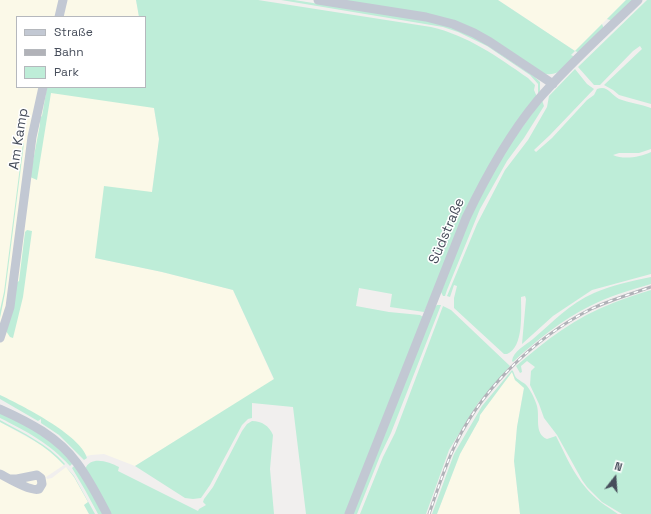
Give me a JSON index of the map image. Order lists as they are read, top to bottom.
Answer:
{
  "streets": {
    "street": ["Am Kamp", "Südstraße"]
  },
  "legend": ["Straße", "Bahn", "Park"],
  "north": "top"
}
